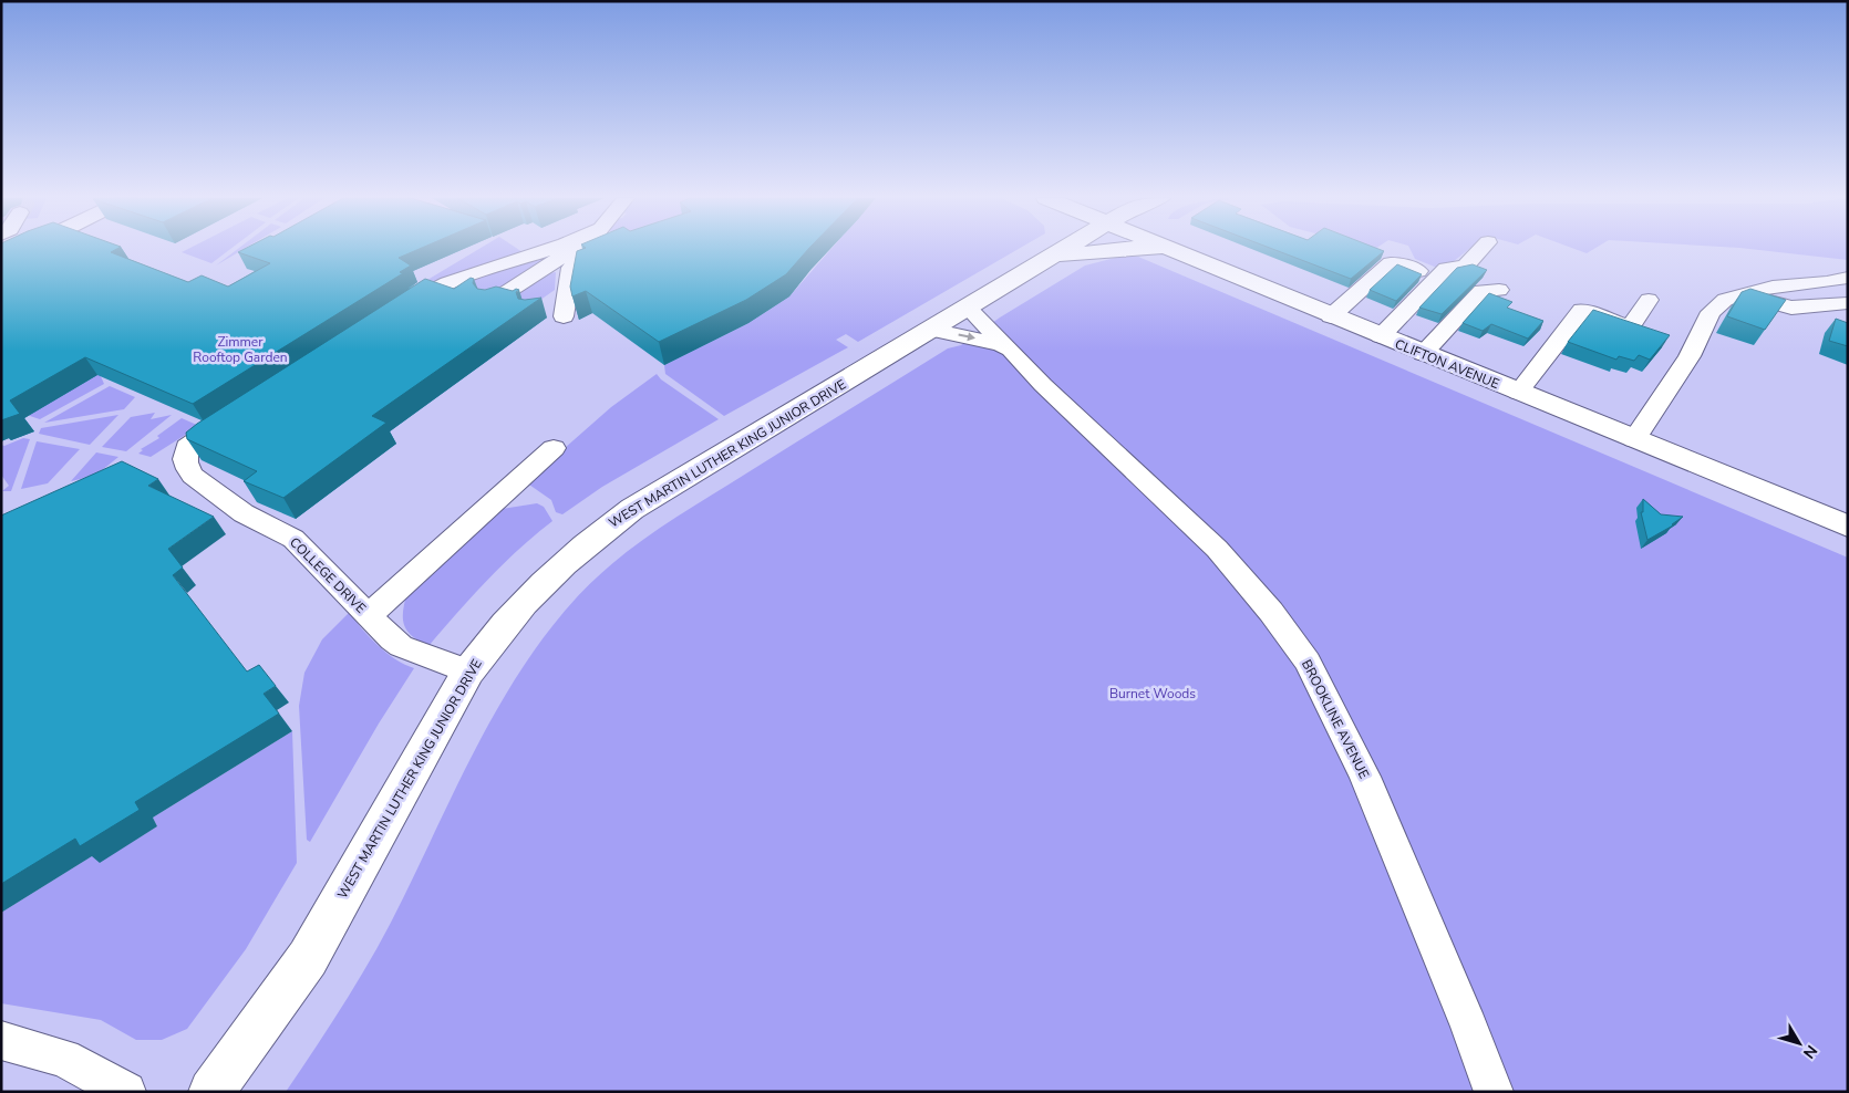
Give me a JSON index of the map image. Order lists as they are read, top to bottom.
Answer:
{
  "streets": {
    "main road": ["CLIFTON AVENUE", "WEST MARTIN LUTHER KING JUNIOR DRIVE"],
    "street": ["COLLEGE DRIVE", "BROOKLINE AVENUE"]
  },
  "crossings": [
    ["WEST MARTIN LUTHER KING JUNIOR DRIVE", "COLLEGE DRIVE"],
    ["WEST MARTIN LUTHER KING JUNIOR DRIVE", "BROOKLINE AVENUE"]
  ],
  "parks": ["Zimmer Rooftop Garden", "Burnet Woods"],
  "north": "bottom right"
}
